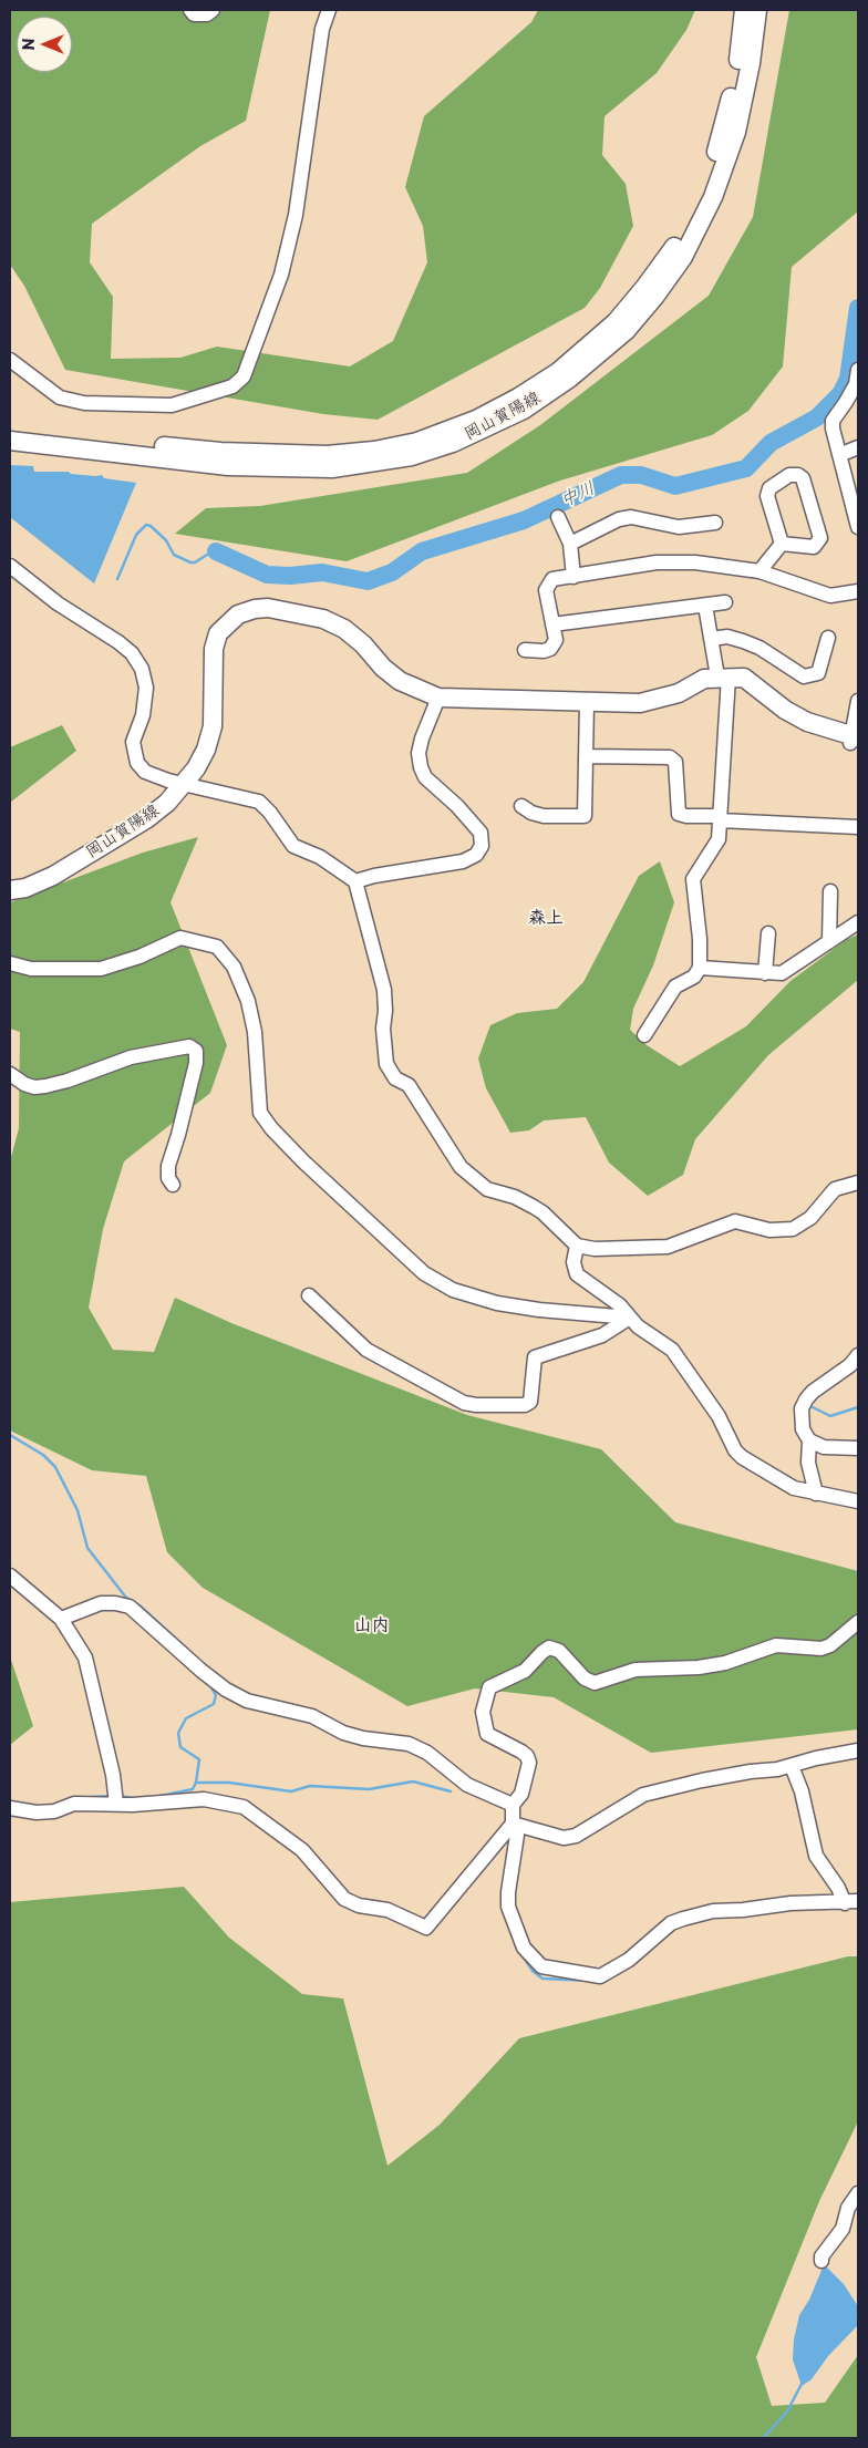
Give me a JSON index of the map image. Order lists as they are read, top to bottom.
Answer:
{
  "streets": {
    "main road": ["岡山賀陽線"]
  },
  "districts": ["森上", "山内"],
  "water": ["中川"],
  "north": "left"
}
